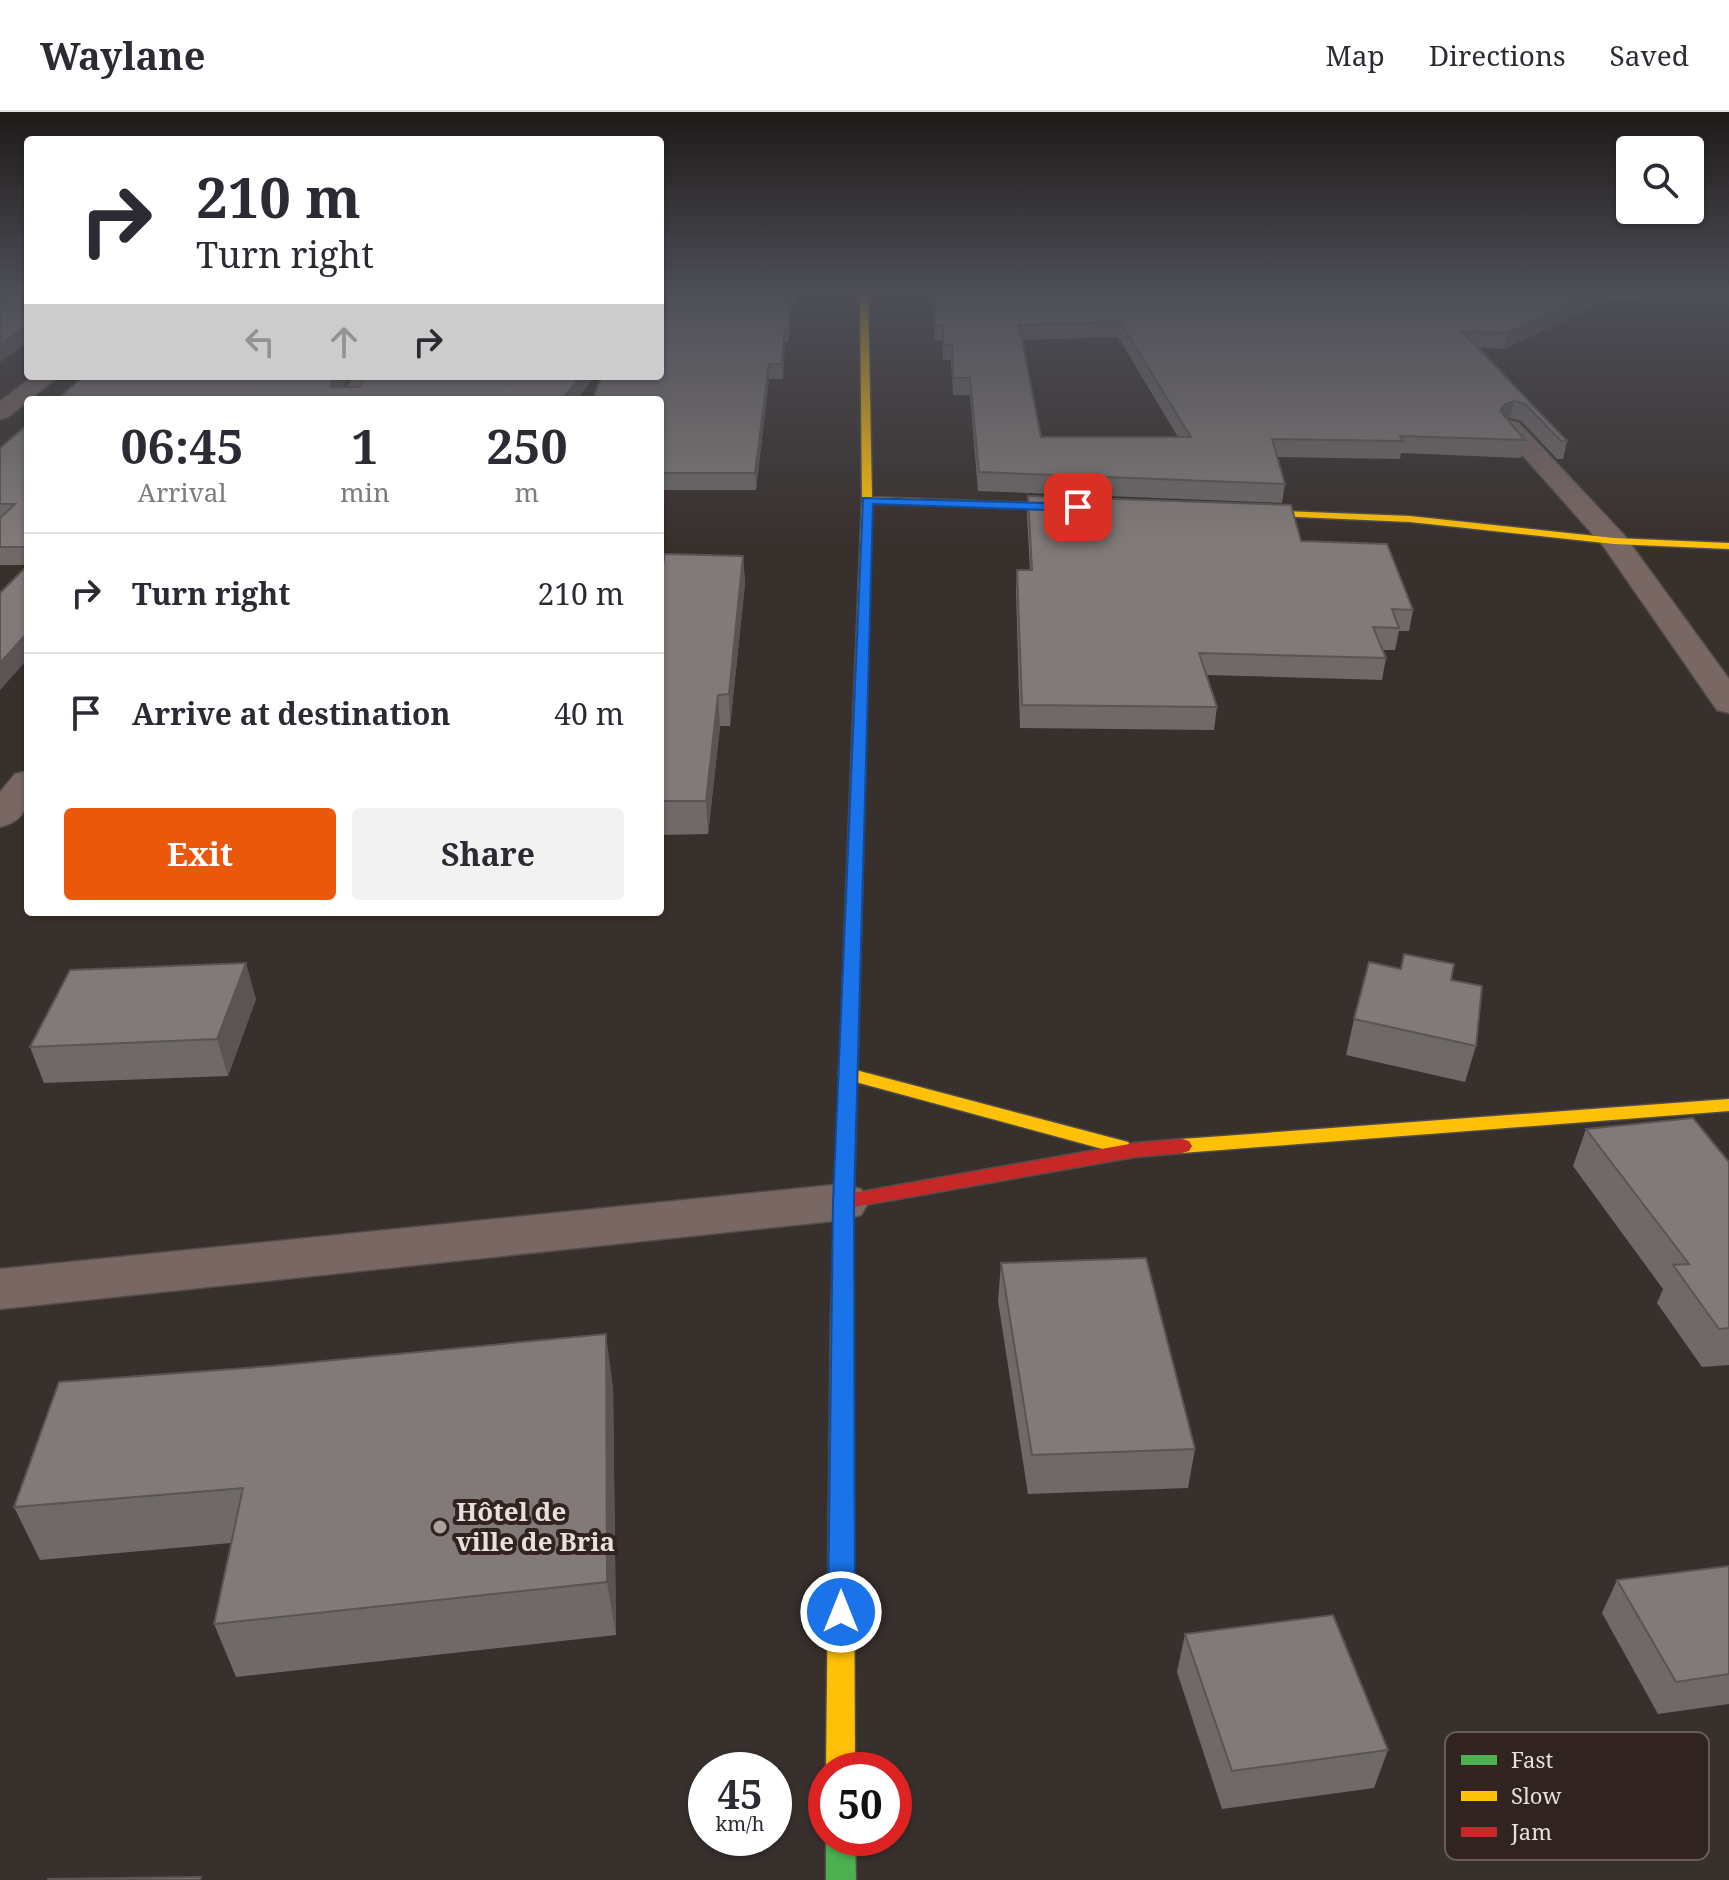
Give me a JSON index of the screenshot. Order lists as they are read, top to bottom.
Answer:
{
  "places": ["Hôtel de ville de Bria"],
  "legend": ["Fast", "Slow", "Jam"],
  "page": {
    "header": "Waylane",
    "nav": ["Map", "Directions", "Saved"],
    "turn": ["210 m", "Turn right"],
    "eta": [
      "06:45",
      "Arrival",
      "1",
      "min",
      "250",
      "m"
    ],
    "list": [
      {
        "name": "Turn right",
        "value": "210 m"
      },
      {
        "name": "Arrive at destination",
        "value": "40 m"
      }
    ],
    "buttons": ["Exit", "Share"],
    "speed": "45 km/h",
    "limit": "50"
  }
}
